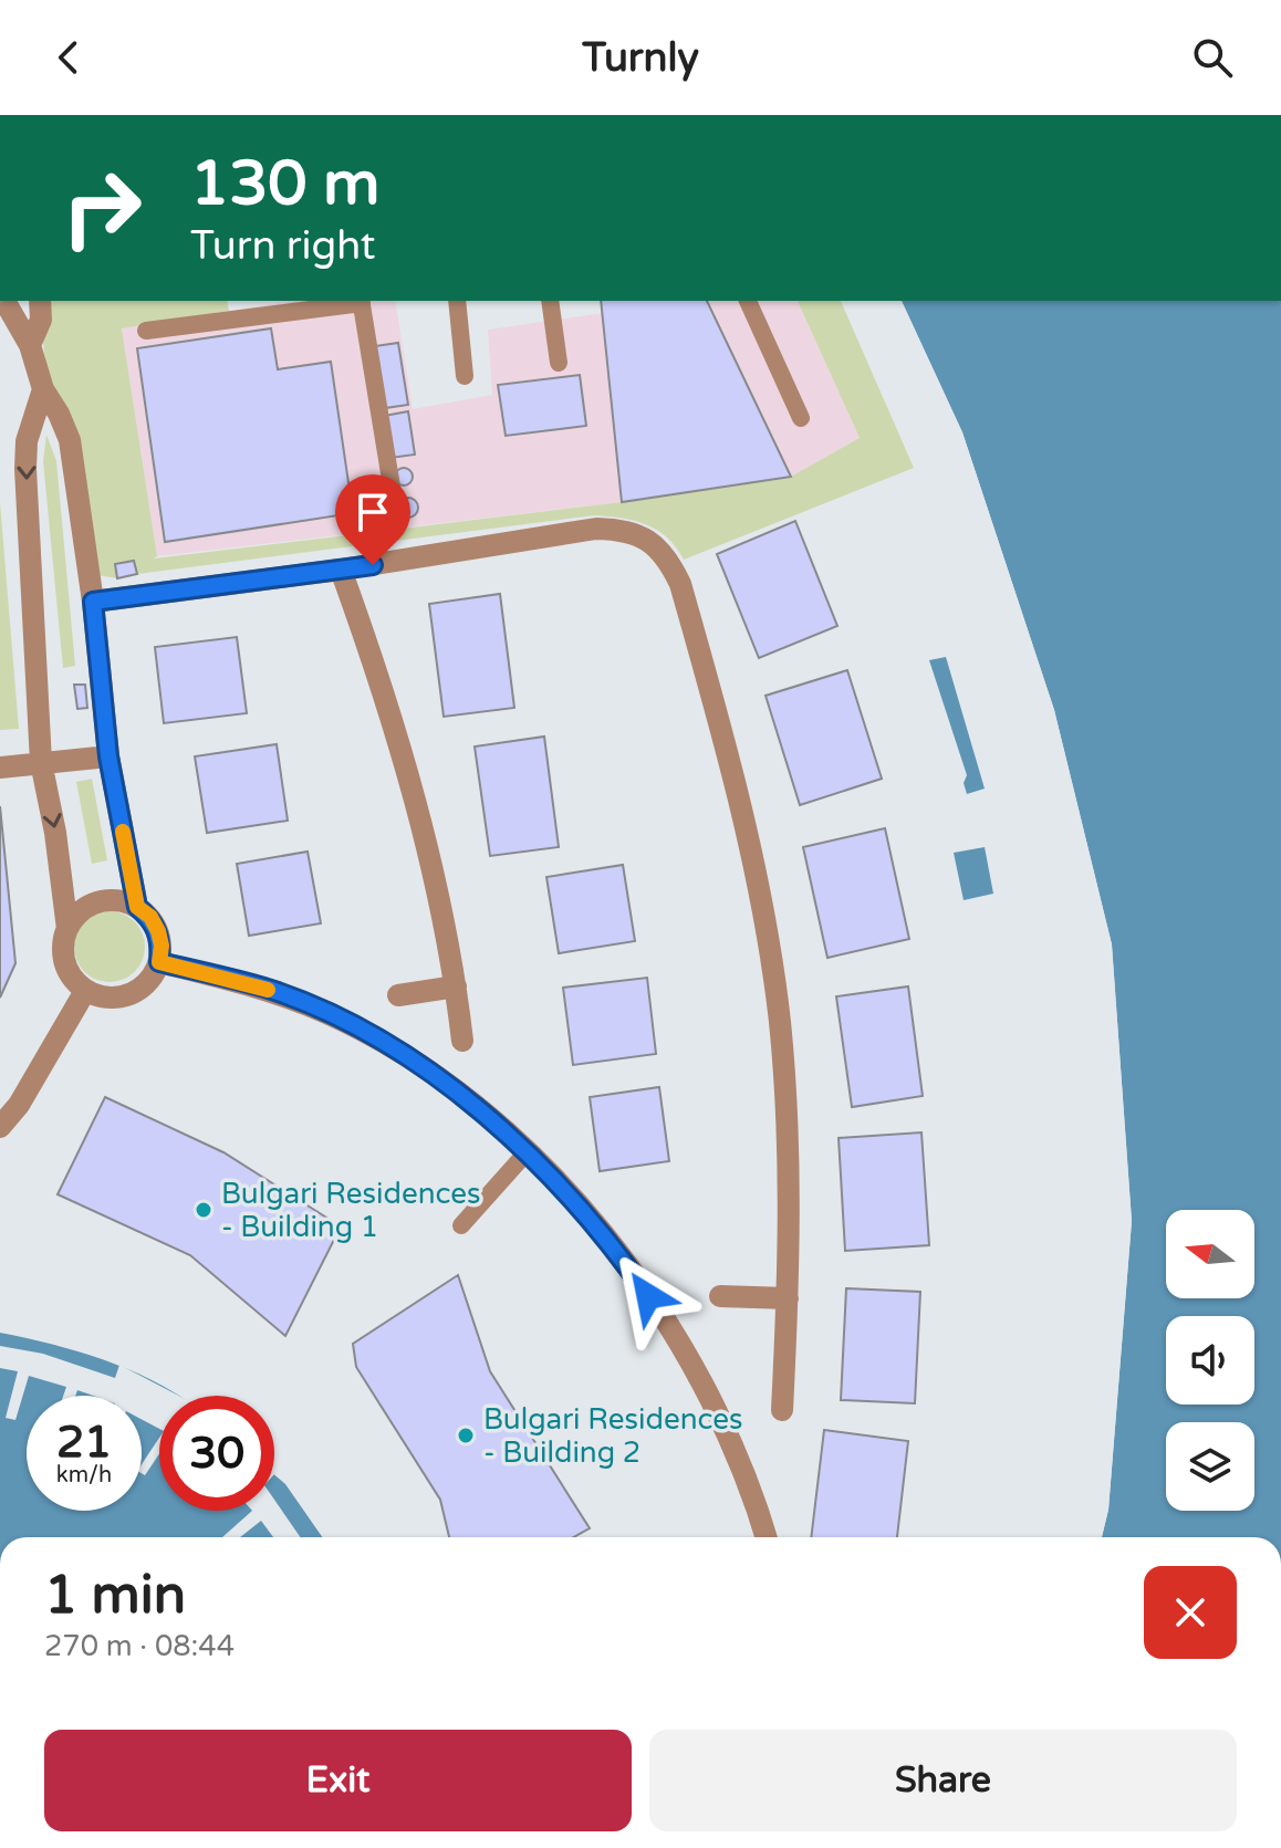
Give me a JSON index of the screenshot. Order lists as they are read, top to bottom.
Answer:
{
  "places": ["Bulgari Residences - Building 1", "Bulgari Residences - Building 2"],
  "north": "left",
  "page": {
    "header": "Turnly",
    "turn": ["130 m", "Turn right"],
    "speed": "21 km/h",
    "limit": "30",
    "heading": ["1 min", "270 m · 08:44"],
    "buttons": ["Exit", "Share"]
  }
}
